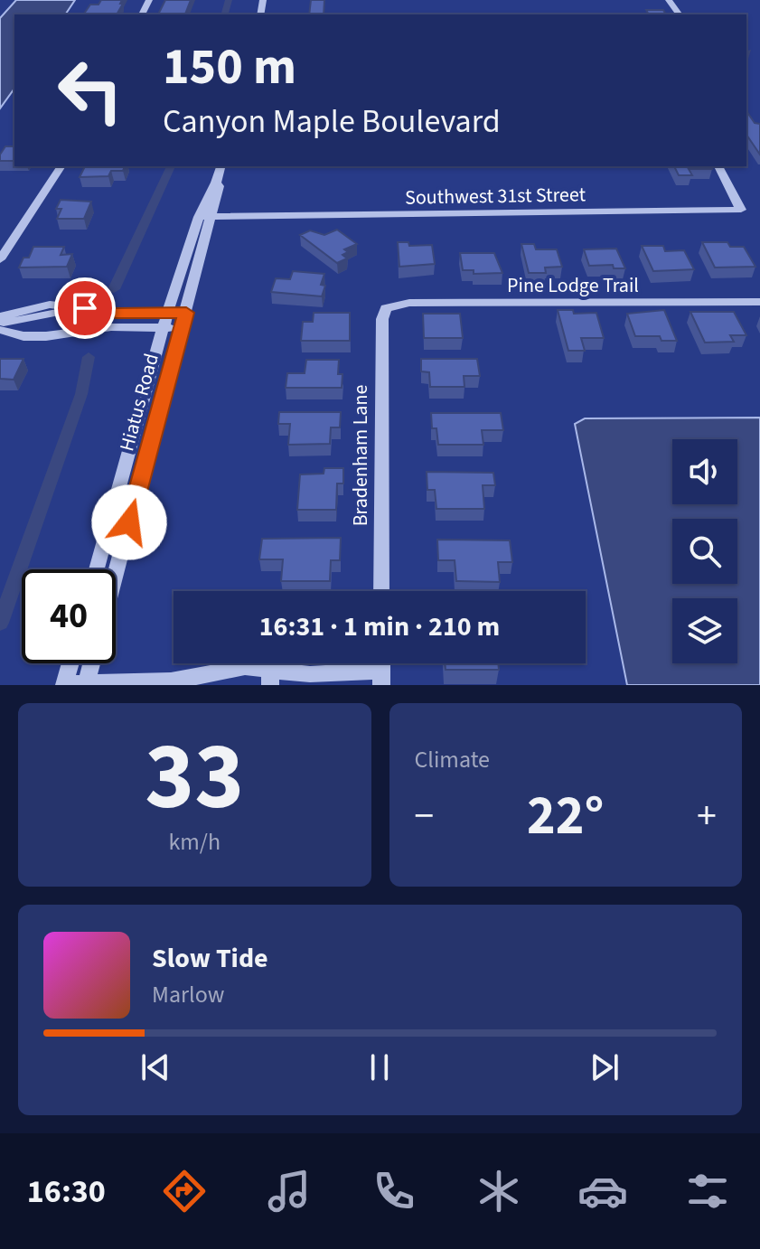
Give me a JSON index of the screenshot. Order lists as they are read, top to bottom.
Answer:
{
  "streets": {
    "street": [
      "Southwest 31st Street",
      "Pine Lodge Trail",
      "Hiatus Road",
      "Bradenham Lane"
    ]
  },
  "crossings": [
    ["Southwest 31st Street", "Hiatus Road"],
    ["Pine Lodge Trail", "Bradenham Lane"]
  ],
  "page": {
    "turn": ["150 m", "Canyon Maple Boulevard"],
    "limit": "40",
    "trip": "16:31 · 1 min · 210 m",
    "tile": [
      ["33", "km/h"],
      "Climate"
    ],
    "heat": ["−", "22°", "+"],
    "song": ["Slow Tide", "Marlow"],
    "tabs": "16:30"
  }
}
